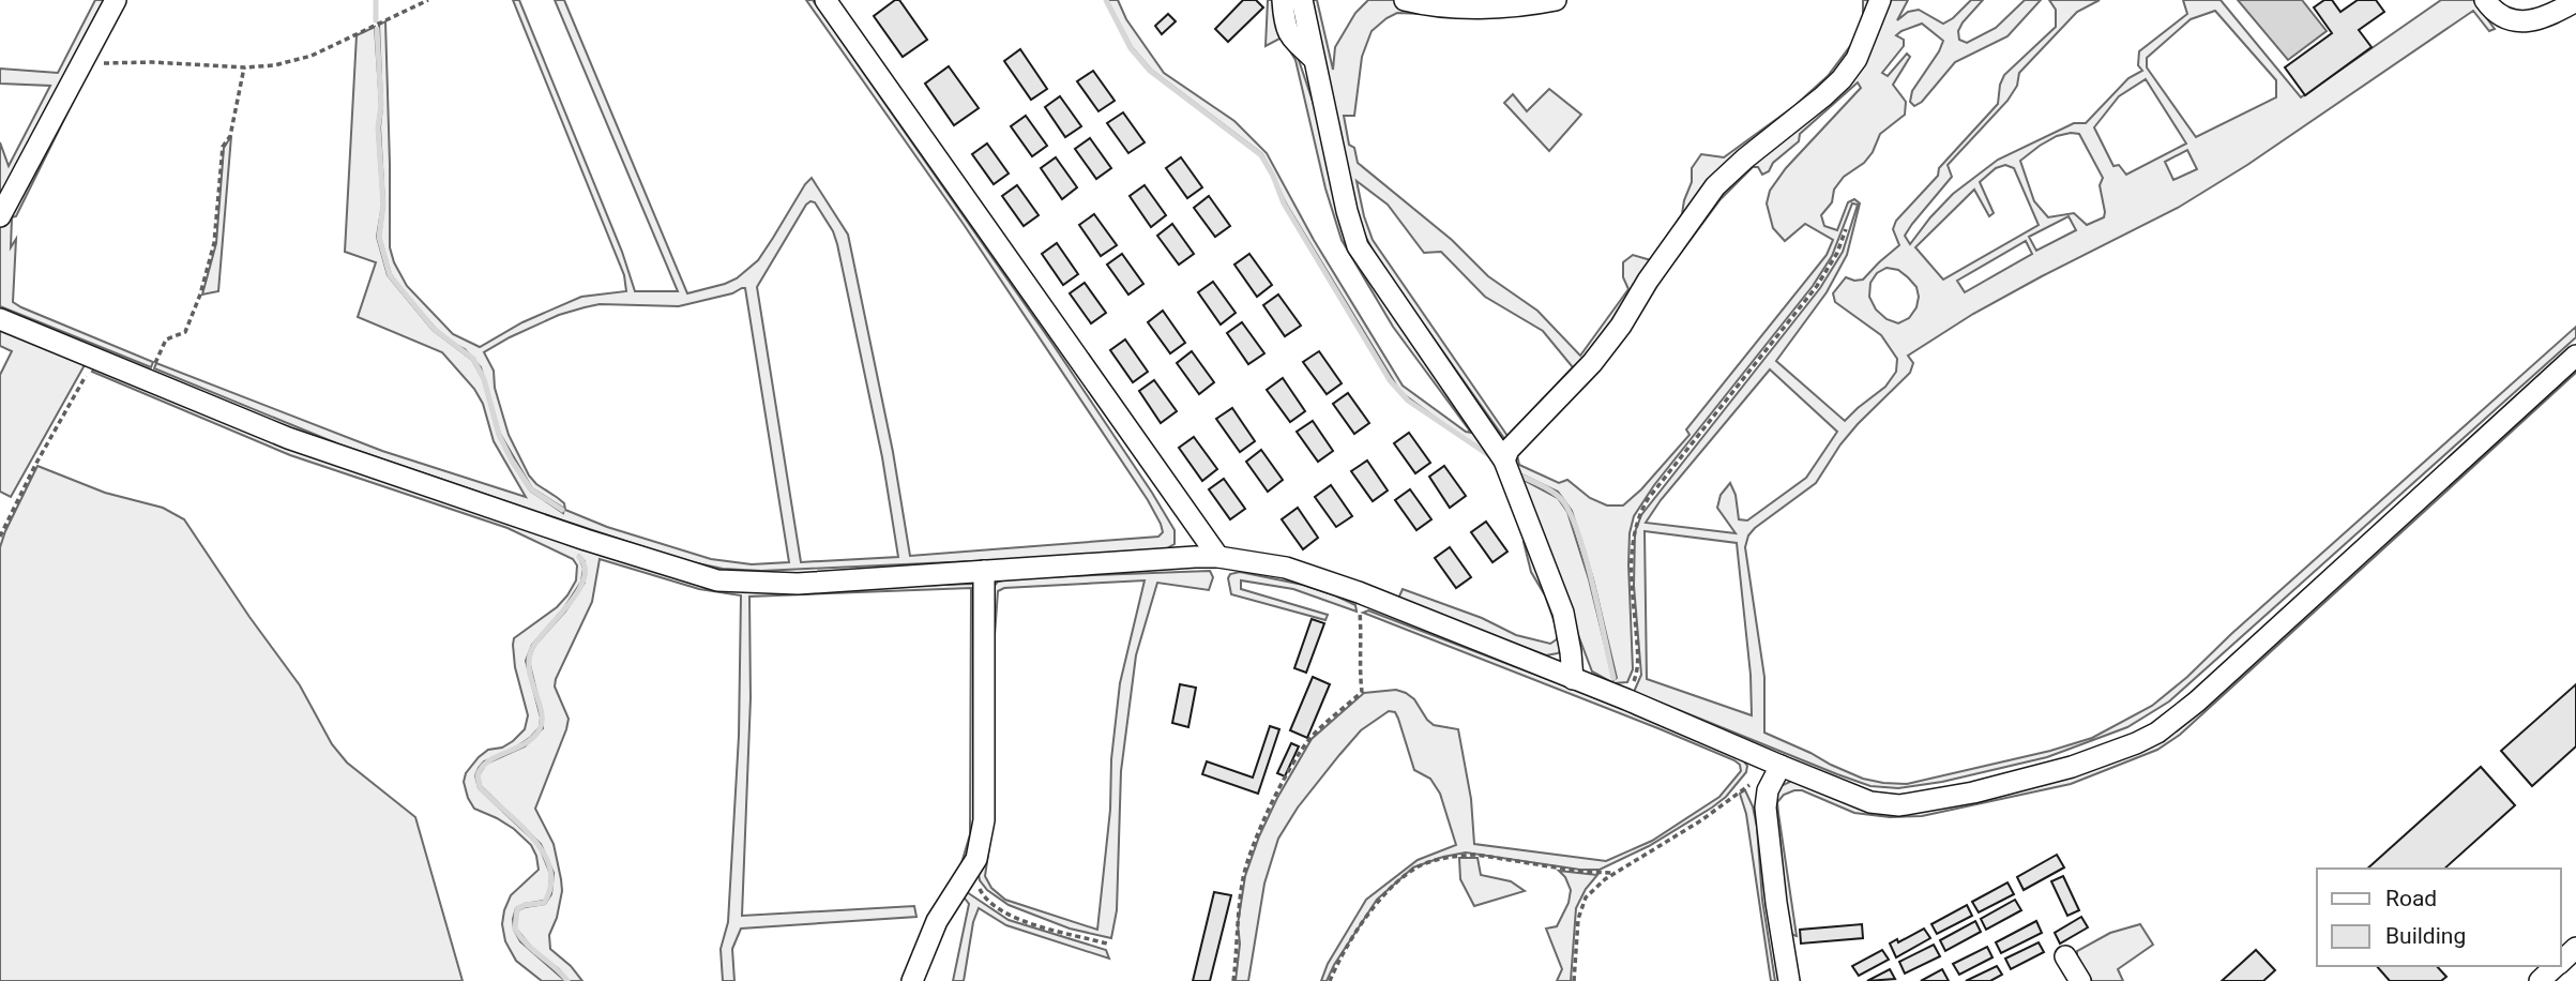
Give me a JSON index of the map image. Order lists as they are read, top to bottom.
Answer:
{
  "legend": ["Road", "Building"]
}
